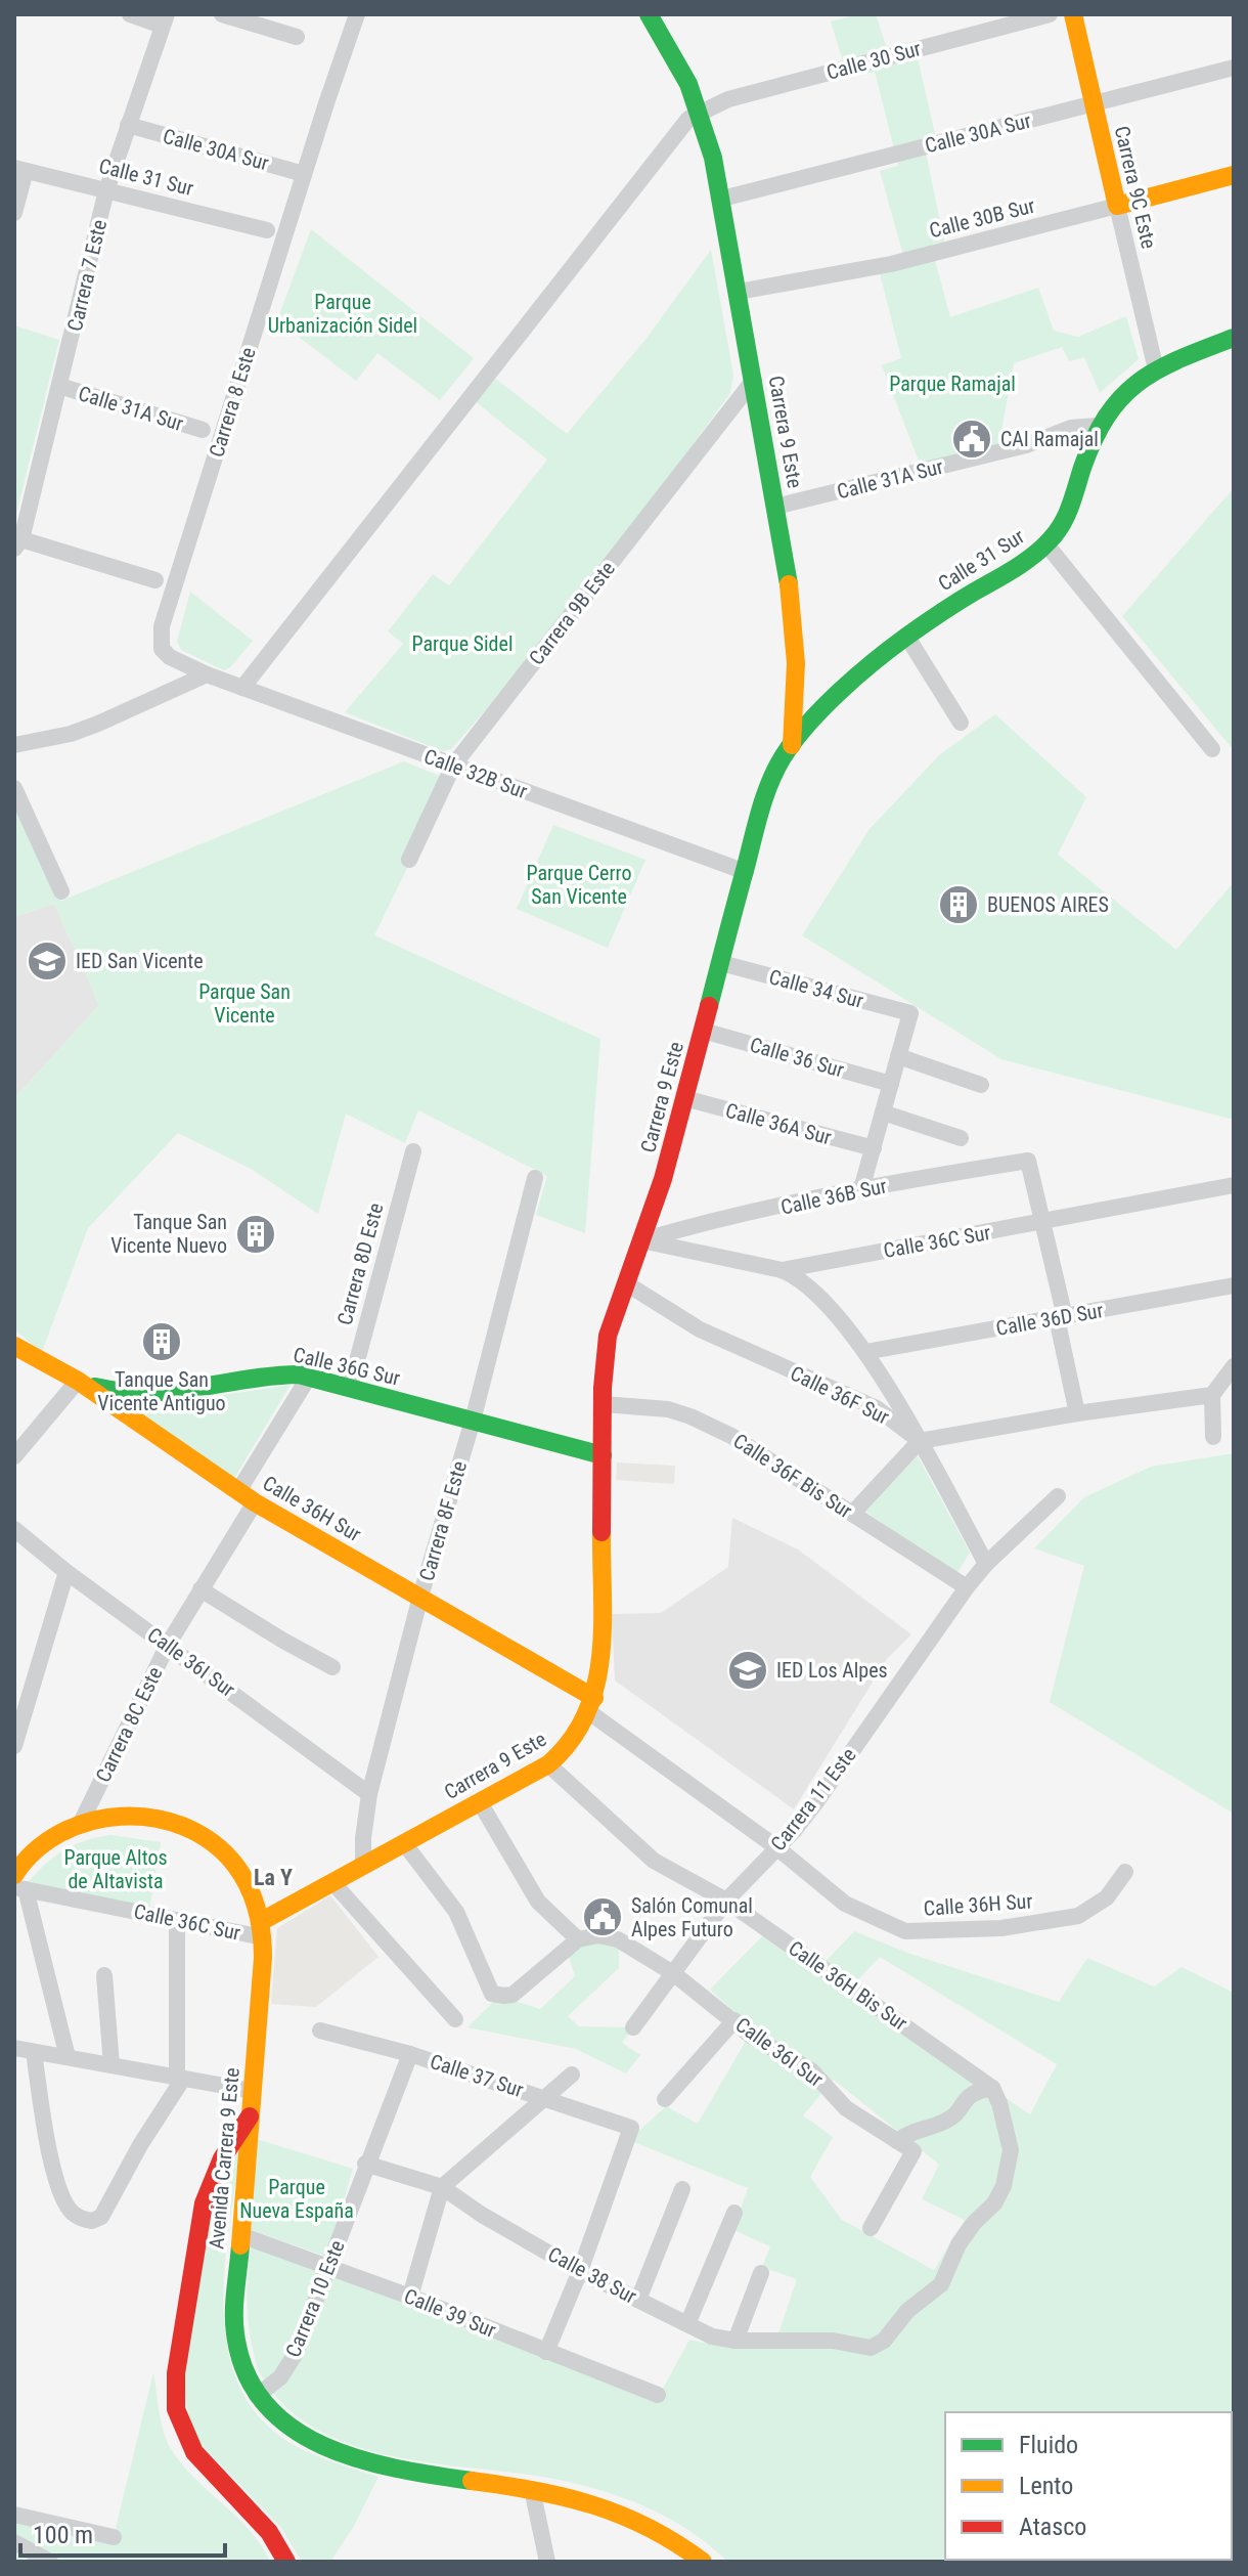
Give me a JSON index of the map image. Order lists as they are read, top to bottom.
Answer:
{
  "streets": {
    "main road": [
      "Calle 31 Sur",
      "Carrera 9C Este",
      "Calle 30B Sur",
      "Carrera 9 Este",
      "Calle 36G Sur",
      "Calle 36H Sur",
      "Avenida Carrera 9 Este"
    ],
    "street": [
      "Calle 30 Sur",
      "Calle 30A Sur",
      "Carrera 7 Este",
      "Carrera 8 Este",
      "Calle 31A Sur",
      "Carrera 9B Este",
      "Calle 32B Sur",
      "Calle 34 Sur",
      "Calle 36 Sur",
      "Calle 36A Sur",
      "Calle 36B Sur",
      "Calle 36C Sur",
      "Carrera 8D Este",
      "Calle 36D Sur",
      "Calle 36F Sur",
      "Calle 36F Bis Sur",
      "Carrera 8F Este",
      "Calle 36I Sur",
      "Carrera 8C Este",
      "Carrera 11 Este",
      "Calle 36H Bis Sur",
      "Calle 37 Sur",
      "Calle 38 Sur",
      "Carrera 10 Este",
      "Calle 39 Sur"
    ]
  },
  "crossings": [
    ["Calle 30 Sur", "Carrera 9 Este"],
    ["Calle 30A Sur", "Carrera 9C Este"],
    ["Calle 30A Sur", "Carrera 7 Este"],
    ["Calle 30A Sur", "Carrera 8 Este"],
    ["Calle 30A Sur", "Carrera 9 Este"],
    ["Calle 31 Sur", "Carrera 9C Este"],
    ["Calle 31 Sur", "Carrera 7 Este"],
    ["Calle 31 Sur", "Calle 31A Sur"],
    ["Calle 31 Sur", "Carrera 9 Este"],
    ["Carrera 9C Este", "Calle 30B Sur"],
    ["Calle 30B Sur", "Carrera 9 Este"],
    ["Carrera 7 Este", "Calle 31A Sur"],
    ["Carrera 8 Este", "Calle 32B Sur"],
    ["Calle 31A Sur", "Carrera 9 Este"],
    ["Carrera 9 Este", "Carrera 9B Este"],
    ["Carrera 9 Este", "Calle 32B Sur"],
    ["Carrera 9 Este", "Calle 34 Sur"],
    ["Carrera 9 Este", "Calle 36 Sur"],
    ["Carrera 9 Este", "Calle 36A Sur"],
    ["Carrera 9 Este", "Calle 36B Sur"],
    ["Carrera 9 Este", "Calle 36C Sur"],
    ["Carrera 9 Este", "Calle 36G Sur"],
    ["Carrera 9 Este", "Calle 36F Sur"],
    ["Carrera 9 Este", "Calle 36F Bis Sur"],
    ["Carrera 9 Este", "Calle 36H Sur"],
    ["Carrera 9 Este", "Carrera 8F Este"],
    ["Carrera 9 Este", "Calle 36H Bis Sur"],
    ["Carrera 9 Este", "Avenida Carrera 9 Este"],
    ["Carrera 9B Este", "Calle 32B Sur"],
    ["Calle 36B Sur", "Calle 36C Sur"],
    ["Calle 36C Sur", "Avenida Carrera 9 Este"],
    ["Carrera 8D Este", "Calle 36G Sur"],
    ["Calle 36G Sur", "Calle 36H Sur"],
    ["Calle 36G Sur", "Carrera 8F Este"],
    ["Calle 36F Bis Sur", "Carrera 11 Este"],
    ["Calle 36H Sur", "Carrera 8F Este"],
    ["Calle 36H Sur", "Carrera 8C Este"],
    ["Calle 36H Sur", "Carrera 11 Este"],
    ["Carrera 8F Este", "Calle 36I Sur"],
    ["Calle 36I Sur", "Carrera 8C Este"],
    ["Calle 36I Sur", "Carrera 11 Este"],
    ["Carrera 11 Este", "Calle 36H Bis Sur"],
    ["Calle 36H Bis Sur", "Calle 38 Sur"],
    ["Calle 37 Sur", "Calle 38 Sur"],
    ["Calle 37 Sur", "Carrera 10 Este"],
    ["Avenida Carrera 9 Este", "Carrera 10 Este"],
    ["Avenida Carrera 9 Este", "Calle 39 Sur"],
    ["Calle 38 Sur", "Carrera 10 Este"],
    ["Carrera 10 Este", "Calle 39 Sur"]
  ],
  "districts": ["La Y"],
  "parks": [
    "Parque Urbanización Sidel",
    "Parque Ramajal",
    "Parque Sidel",
    "Parque Cerro San Vicente",
    "Parque San Vicente",
    "Parque Altos de Altavista",
    "Parque Nueva España"
  ],
  "places": {
    "public building": ["CAI Ramajal", "Salón Comunal Alpes Futuro"],
    "building": ["BUENOS AIRES", "Tanque San Vicente Nuevo", "Tanque San Vicente Antiguo"],
    "school or university": ["IED San Vicente", "IED Los Alpes"]
  },
  "legend": ["Fluido", "Lento", "Atasco"],
  "scale_bar": "100 m"
}
